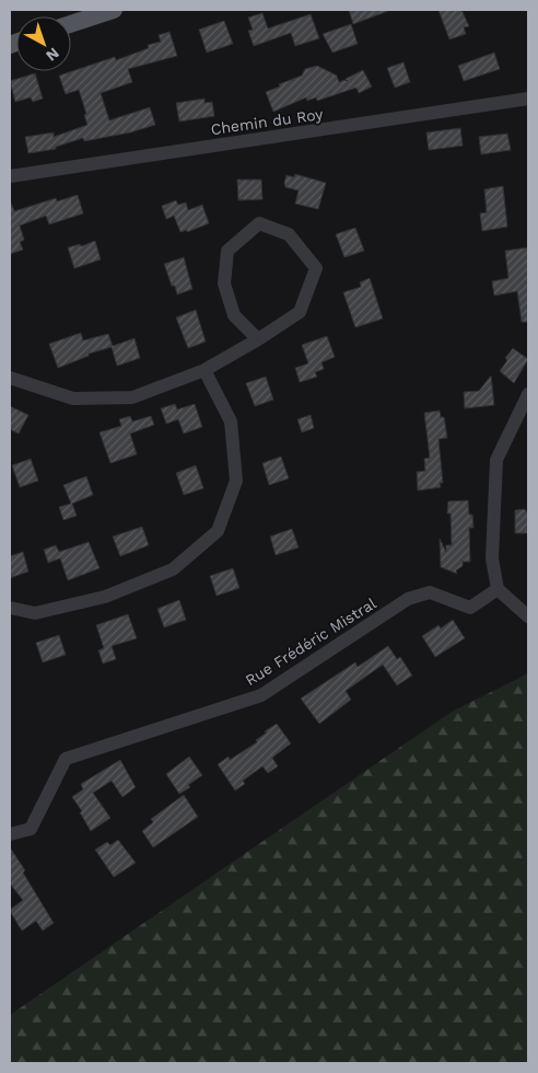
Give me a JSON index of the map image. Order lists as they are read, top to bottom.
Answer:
{
  "streets": {
    "street": ["Chemin du Roy", "Rue Frédéric Mistral"]
  },
  "north": "bottom right"
}
